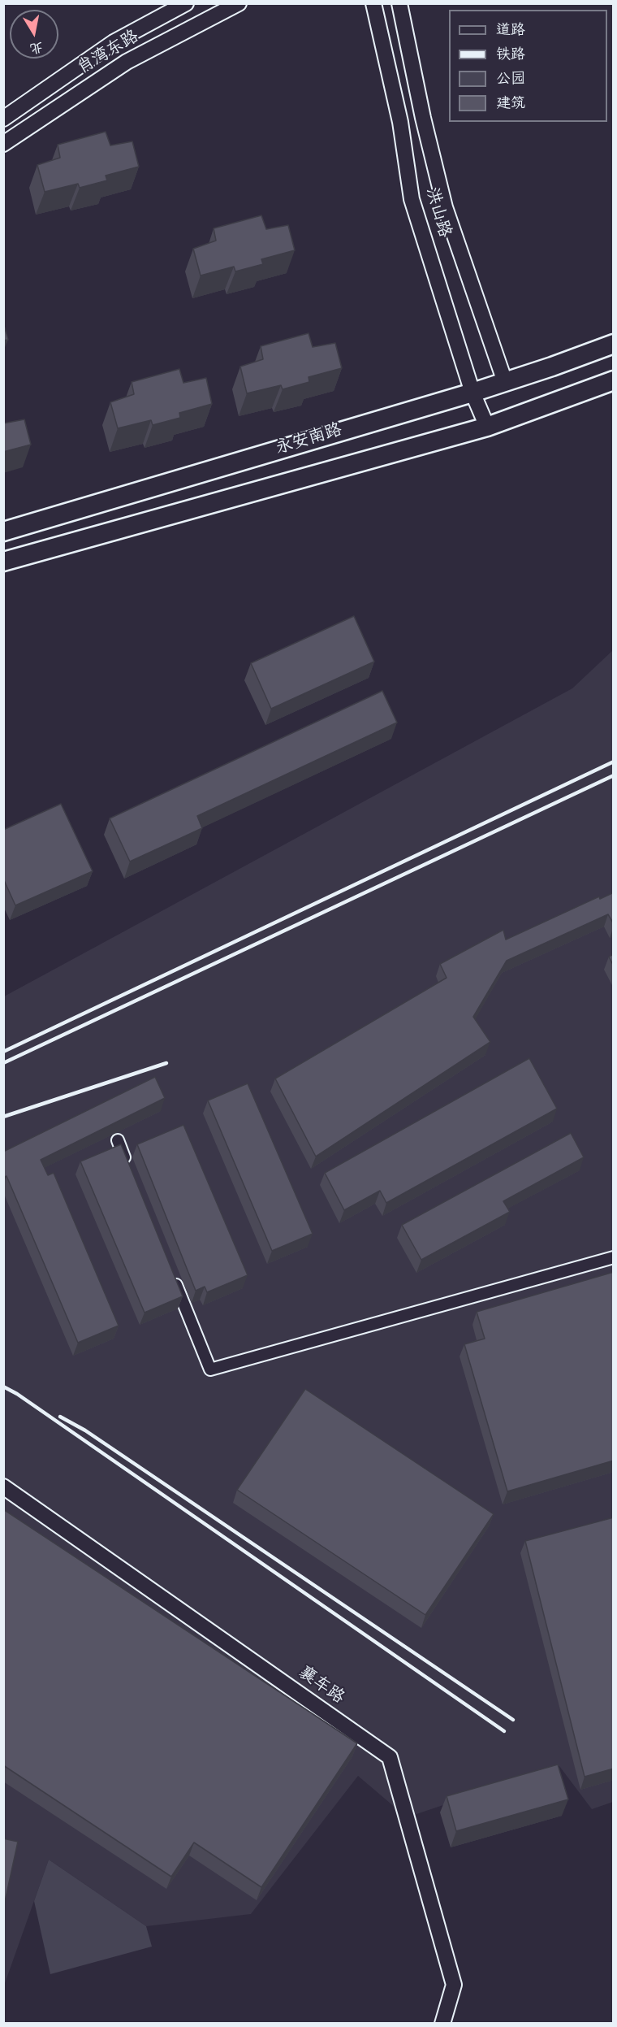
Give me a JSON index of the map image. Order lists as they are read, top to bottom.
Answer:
{
  "streets": {
    "main road": ["永安南路"],
    "street": ["肖湾东路", "洪山路", "襄车路"]
  },
  "crossings": [
    ["洪山路", "永安南路"]
  ],
  "legend": [
    "道路",
    "铁路",
    "公园",
    "建筑"
  ],
  "north": "bottom"
}
